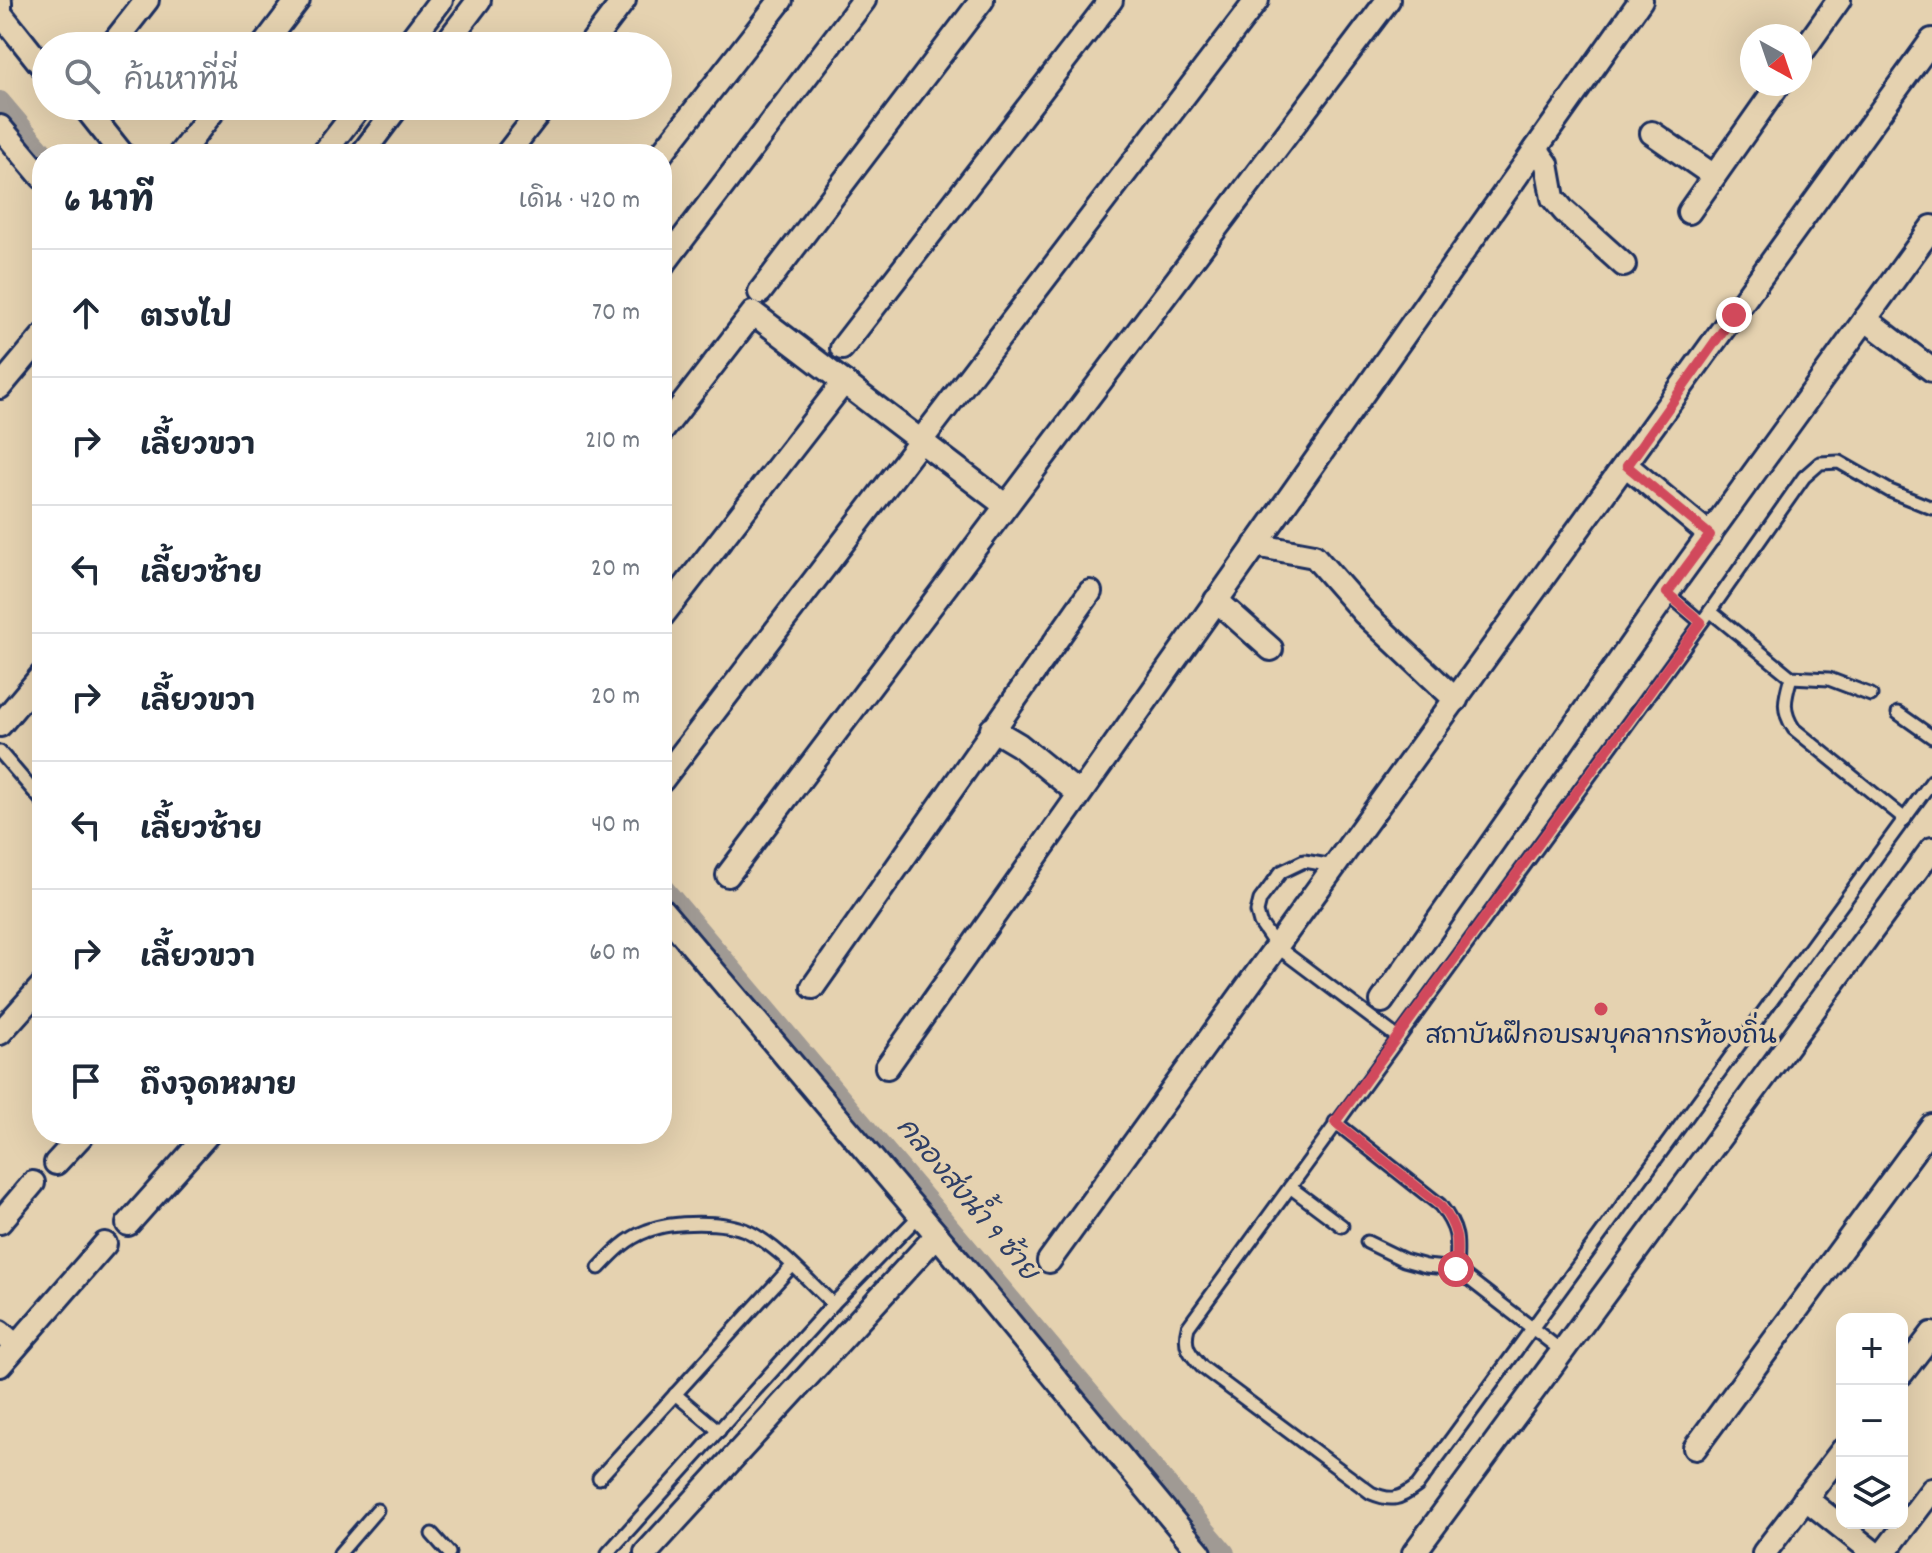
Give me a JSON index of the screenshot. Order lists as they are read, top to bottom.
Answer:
{
  "water": ["คลองส่งน้ำ 9 ซ้าย"],
  "places": ["สถาบันฝึกอบรมบุคลากรท้องถิ่น"],
  "north": "bottom right",
  "page": {
    "search": "ค้นหาที่นี่",
    "heading": ["6 นาที", "เดิน · 420 m"],
    "list": [
      ["ตรงไป", "70 m"],
      ["เลี้ยวขวา", "210 m"],
      ["เลี้ยวซ้าย", "20 m"],
      ["เลี้ยวขวา", "20 m"],
      ["เลี้ยวซ้าย", "40 m"],
      ["เลี้ยวขวา", "60 m"],
      "ถึงจุดหมาย"
    ],
    "map_buttons": ["+", "−"]
  }
}
